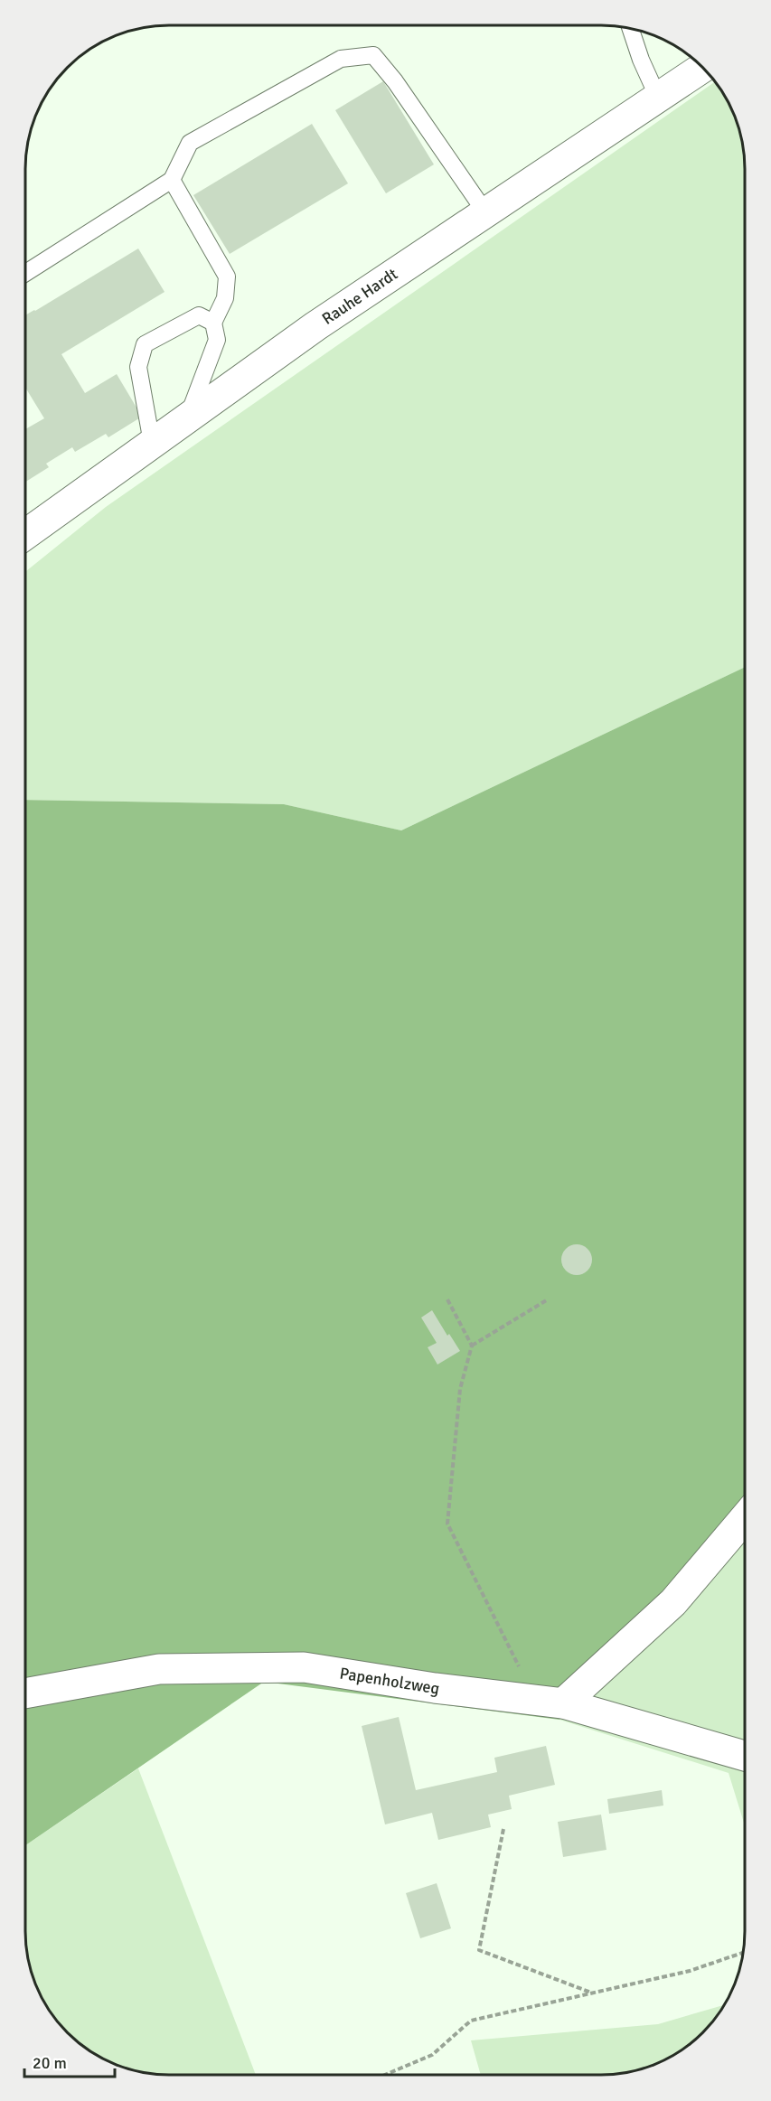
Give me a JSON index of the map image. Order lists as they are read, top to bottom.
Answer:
{
  "streets": {
    "street": ["Rauhe Hardt", "Papenholzweg"]
  },
  "scale_bar": "20 m"
}
